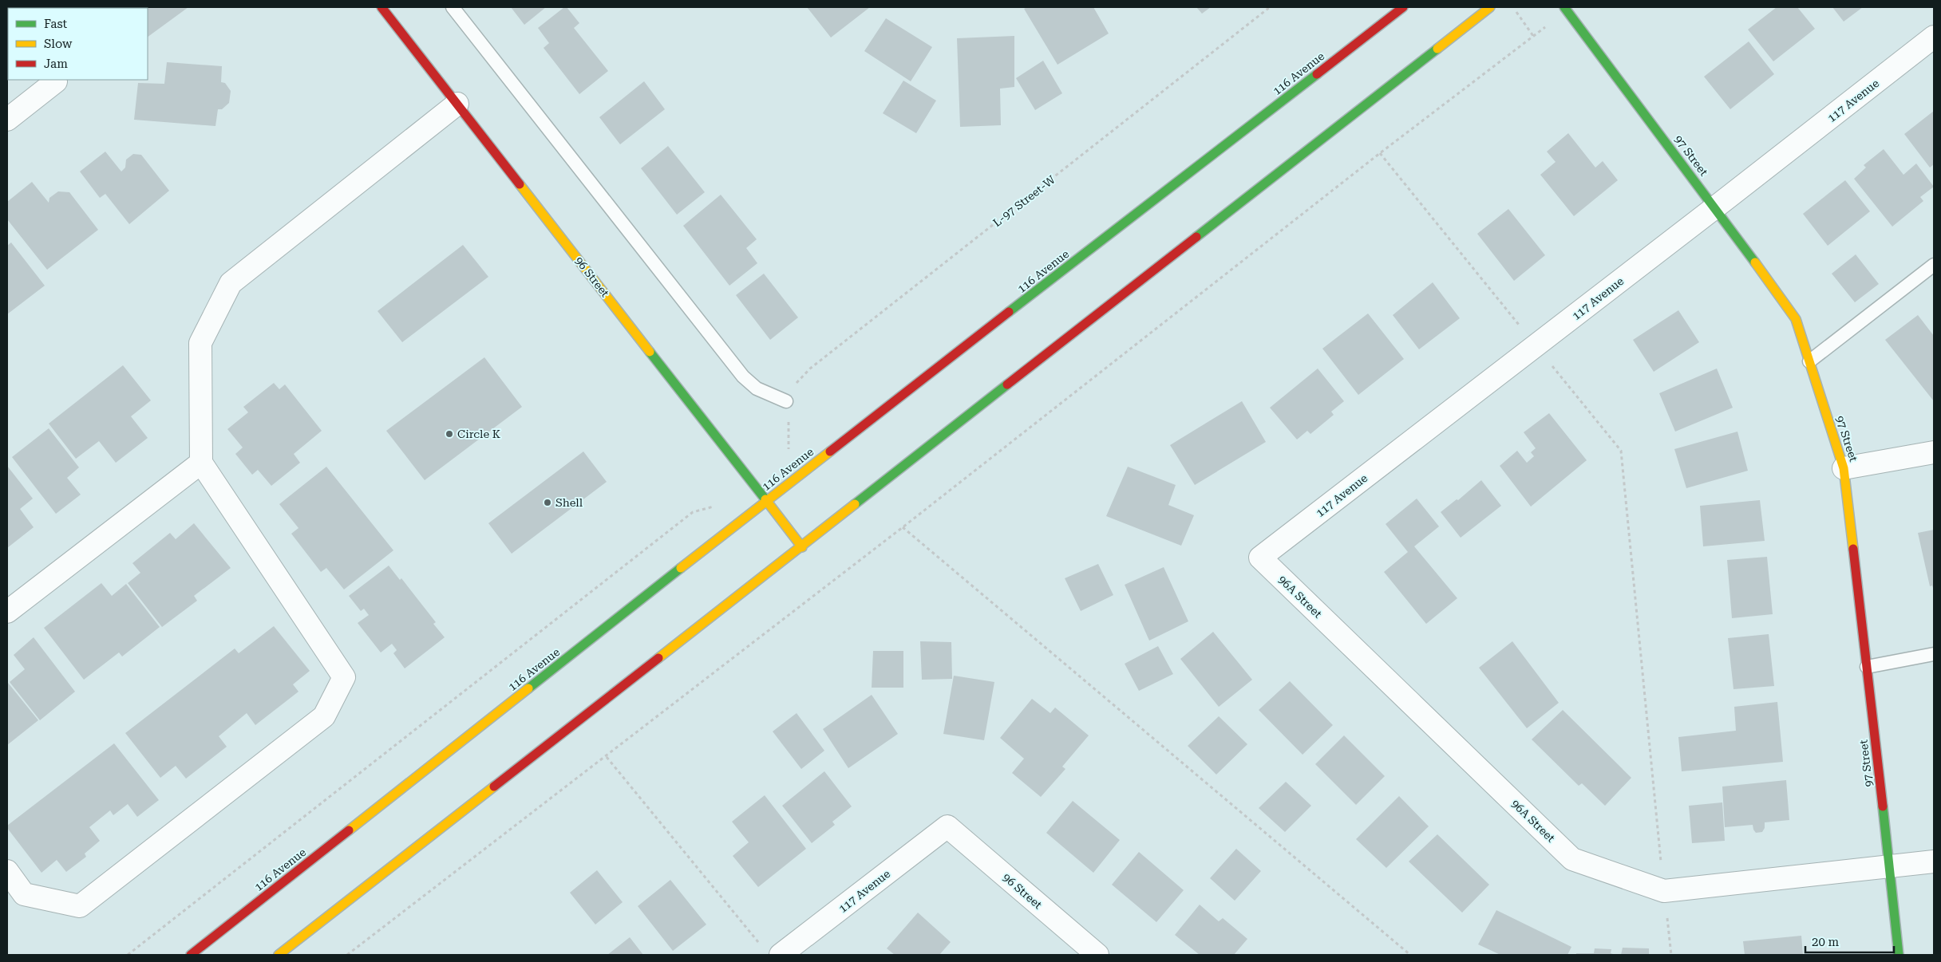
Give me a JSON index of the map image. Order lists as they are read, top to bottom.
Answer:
{
  "streets": {
    "main road": ["116 Avenue", "97 Street", "96 Street"],
    "street": ["117 Avenue", "96A Street"],
    "path": ["L-97 Street-W"]
  },
  "crossings": [
    ["116 Avenue", "96 Street"],
    ["117 Avenue", "97 Street"],
    ["117 Avenue", "96 Street"],
    ["117 Avenue", "96A Street"],
    ["97 Street", "96A Street"]
  ],
  "places": ["Circle K", "Shell"],
  "legend": ["Fast", "Slow", "Jam"],
  "scale_bar": "20 m"
}
